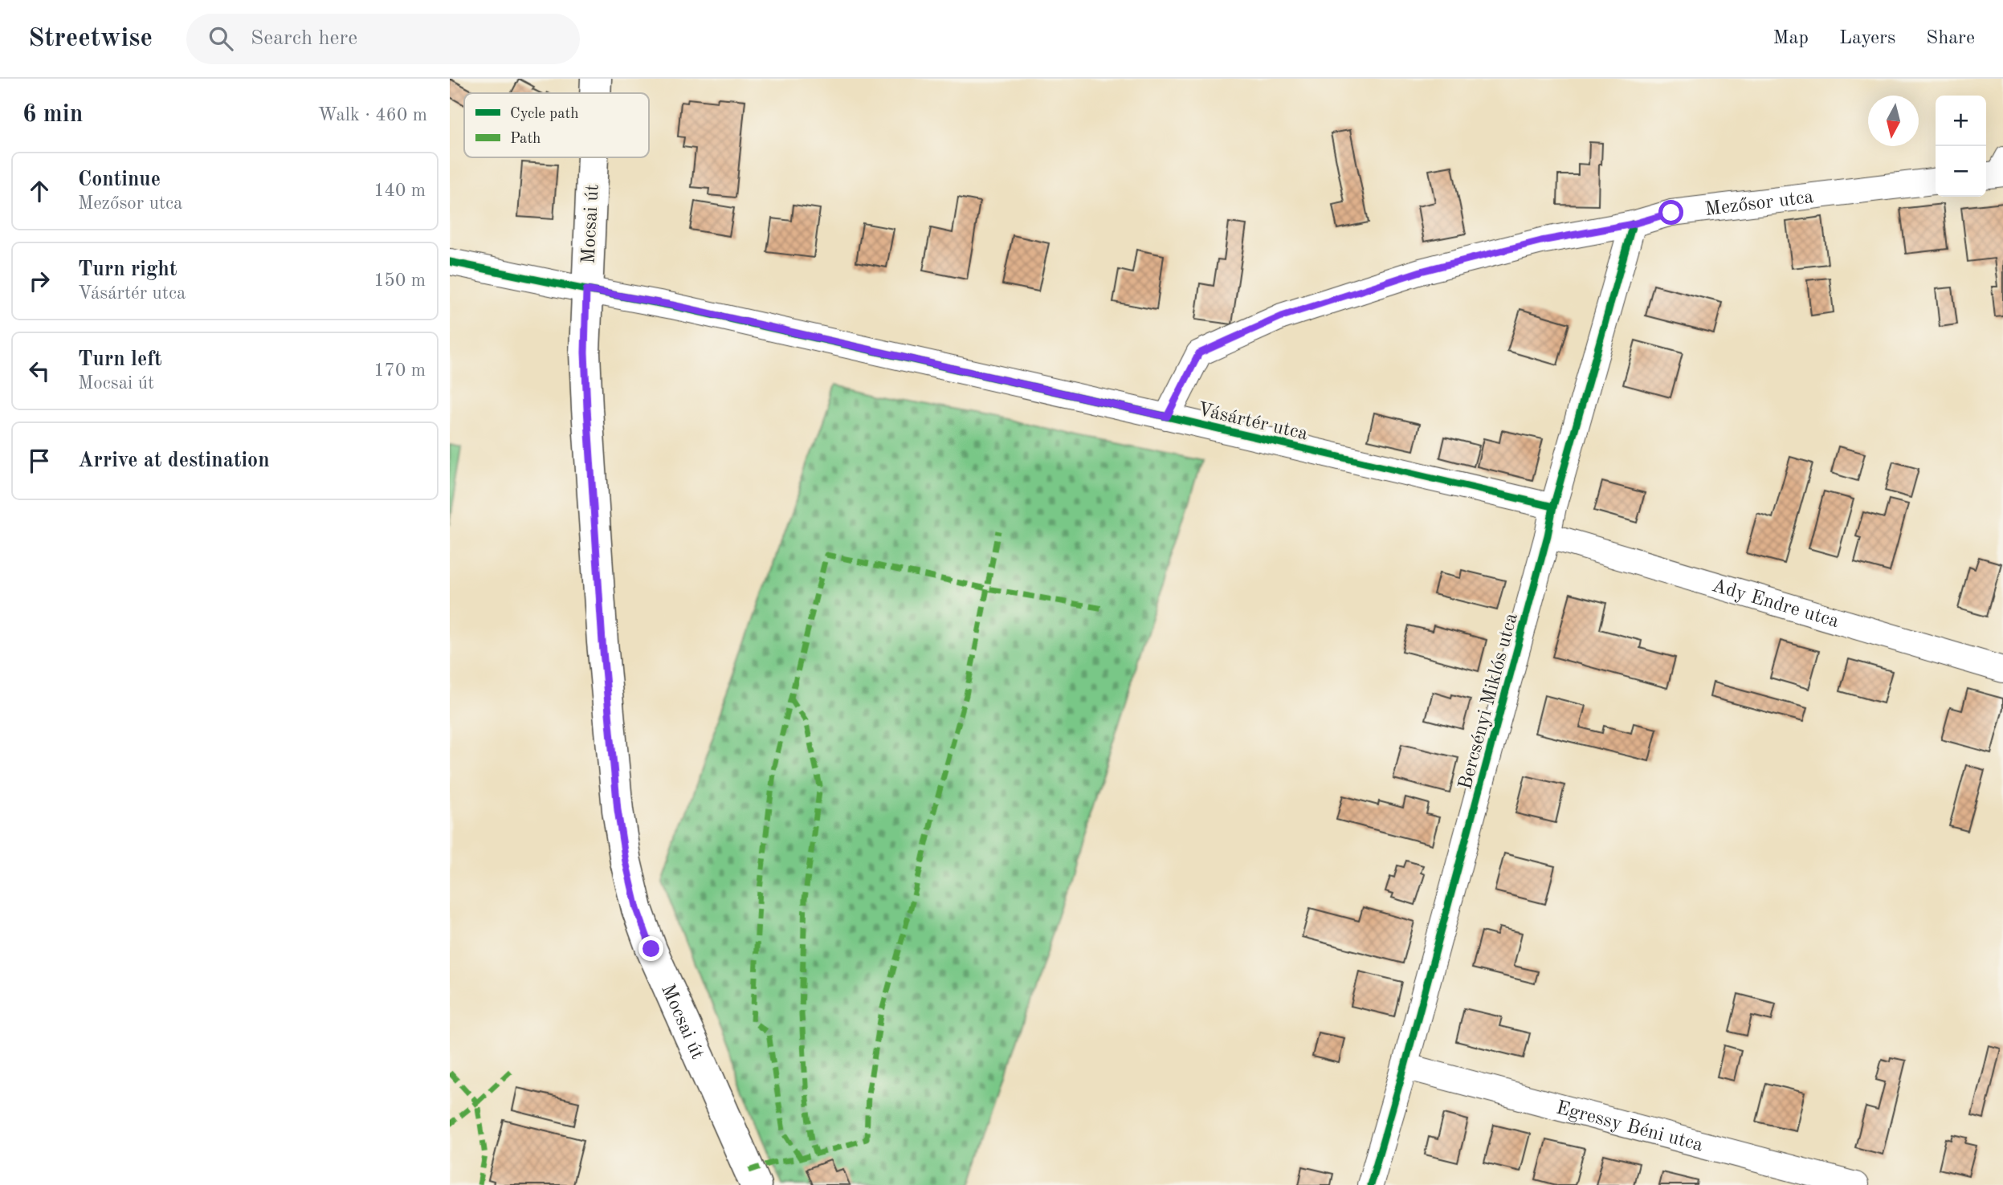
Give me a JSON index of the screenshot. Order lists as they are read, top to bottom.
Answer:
{
  "streets": {
    "main road": ["Mocsai út"],
    "street": [
      "Mezősor utca",
      "Vásártér utca",
      "Ady Endre utca",
      "Bercsényi Miklós utca",
      "Egressy Béni utca"
    ]
  },
  "crossings": [
    ["Mezősor utca", "Vásártér utca"],
    ["Mezősor utca", "Bercsényi Miklós utca"],
    ["Mocsai út", "Vásártér utca"],
    ["Vásártér utca", "Bercsényi Miklós utca"],
    ["Ady Endre utca", "Bercsényi Miklós utca"],
    ["Bercsényi Miklós utca", "Egressy Béni utca"]
  ],
  "legend": ["Cycle path", "Path"],
  "north": "bottom",
  "page": {
    "header": "Streetwise",
    "search": "Search here",
    "nav": ["Map", "Layers", "Share"],
    "heading": ["6 min", "Walk · 460 m"],
    "map_buttons": ["+", "−"],
    "list": [
      ["Continue", "Mezősor utca", "140 m"],
      ["Turn right", "Vásártér utca", "150 m"],
      ["Turn left", "Mocsai út", "170 m"],
      "Arrive at destination"
    ]
  }
}
